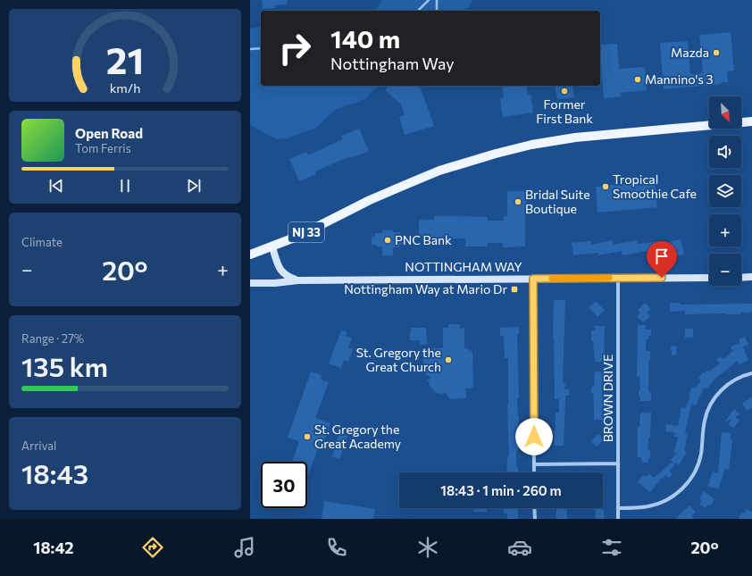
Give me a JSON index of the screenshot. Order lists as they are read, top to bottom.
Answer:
{
  "streets": {
    "main road": ["NJ 33"],
    "street": ["NOTTINGHAM WAY", "BROWN DRIVE"]
  },
  "crossings": [
    ["NJ 33", "NOTTINGHAM WAY"],
    ["NOTTINGHAM WAY", "BROWN DRIVE"]
  ],
  "places": {
    "other": [
      "Mazda",
      "Mannino's 3",
      "Former First Bank",
      "Tropical Smoothie Cafe",
      "Bridal Suite Boutique",
      "PNC Bank",
      "St. Gregory the Great Church",
      "St. Gregory the Great Academy"
    ],
    "transit": ["Nottingham Way at Mario Dr"]
  },
  "north": "bottom right",
  "page": {
    "turn": ["140 m", "Nottingham Way"],
    "map_buttons": ["+", "−"],
    "song": ["Open Road", "Tom Ferris"],
    "tile": [
      "Climate",
      ["Range · 27%", "135 km"],
      ["Arrival", "18:43"]
    ],
    "heat": ["−", "20°", "+"],
    "limit": "30",
    "trip": "18:43 · 1 min · 260 m",
    "tabs": ["18:42", "20°"],
    "gauge": ["21", "km/h"]
  }
}
